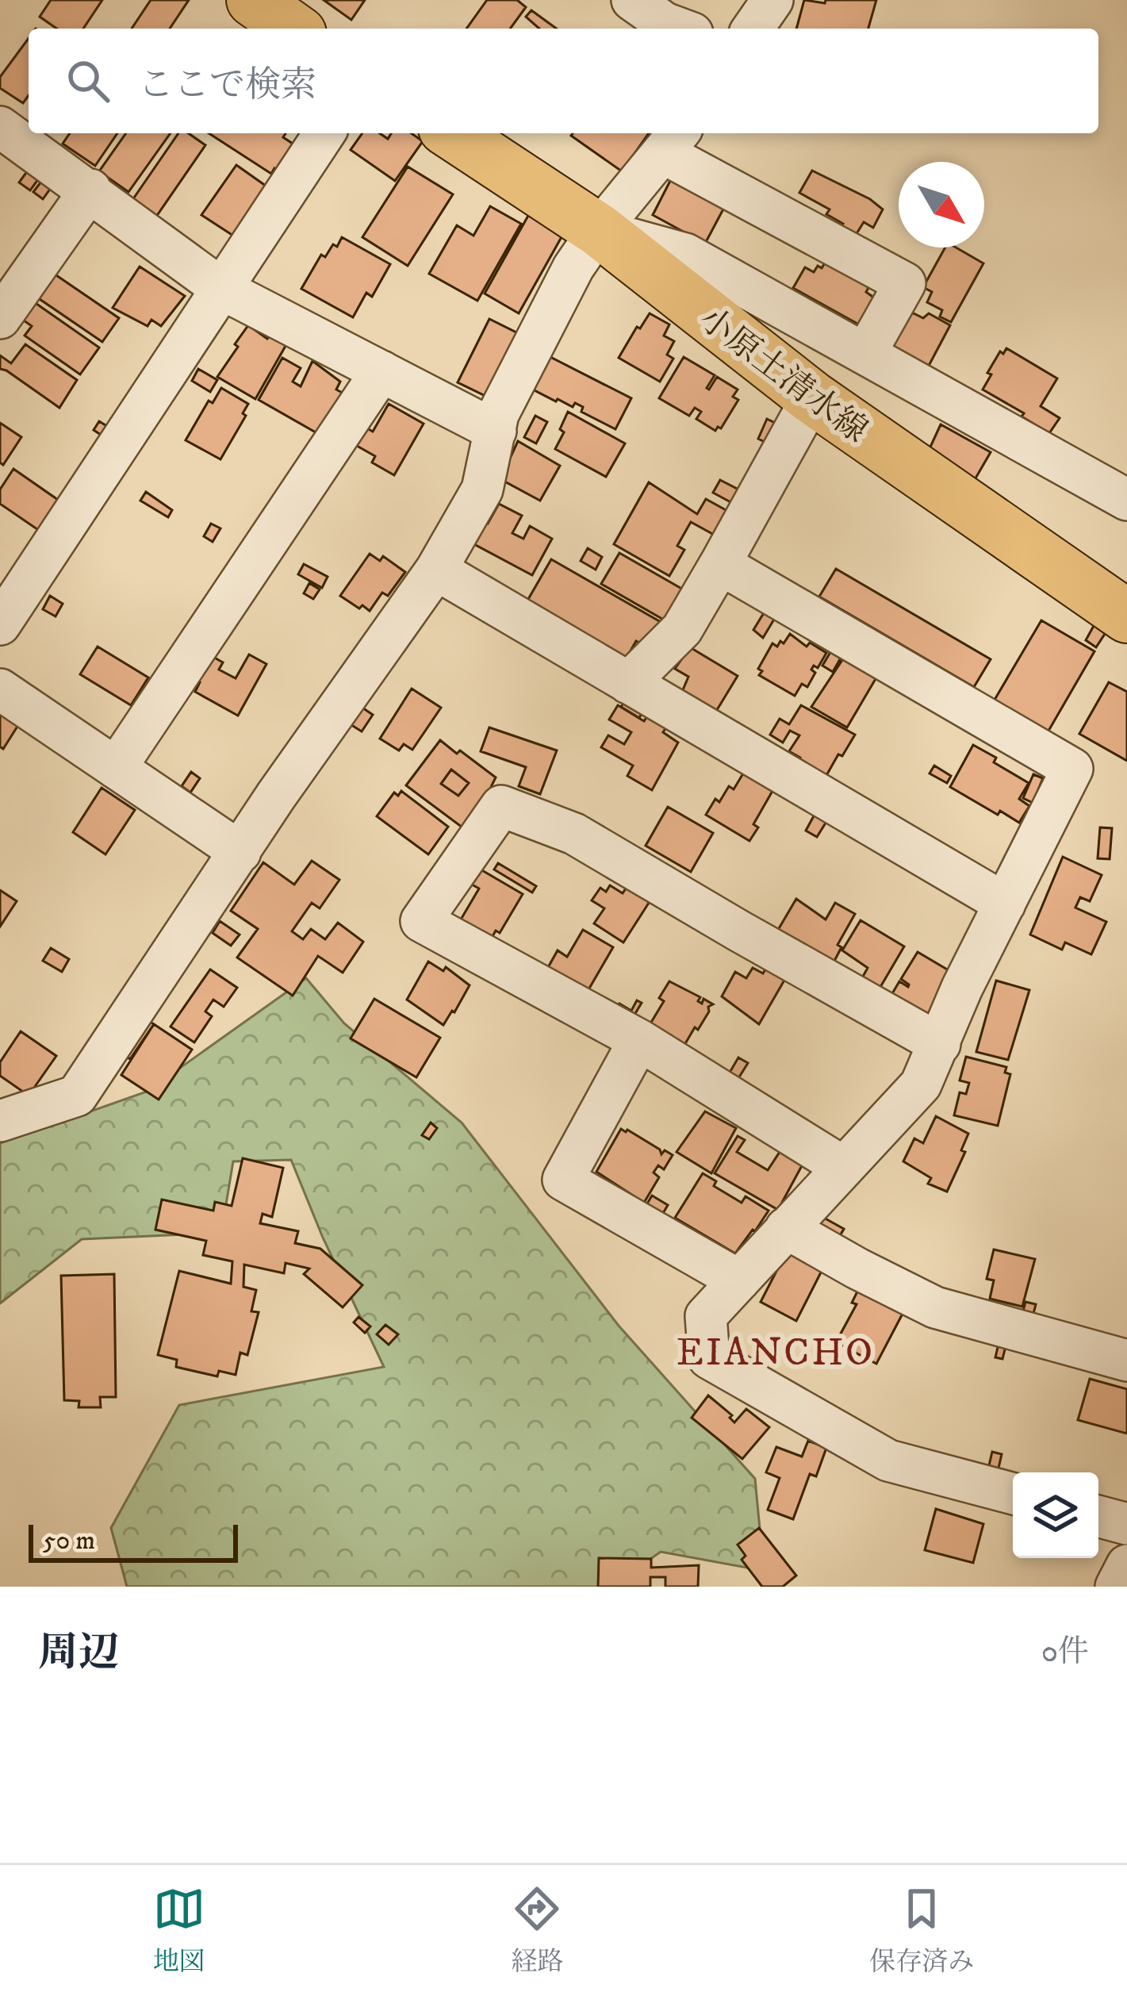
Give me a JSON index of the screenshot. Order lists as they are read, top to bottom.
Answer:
{
  "streets": {
    "main road": ["小原土清水線"]
  },
  "districts": ["EIANCHO"],
  "scale_bar": "50 m",
  "north": "bottom right",
  "page": {
    "search": "ここで検索",
    "scale": "50 m",
    "heading": ["周辺", "0件"],
    "nav": ["地図", "経路", "保存済み"]
  }
}
